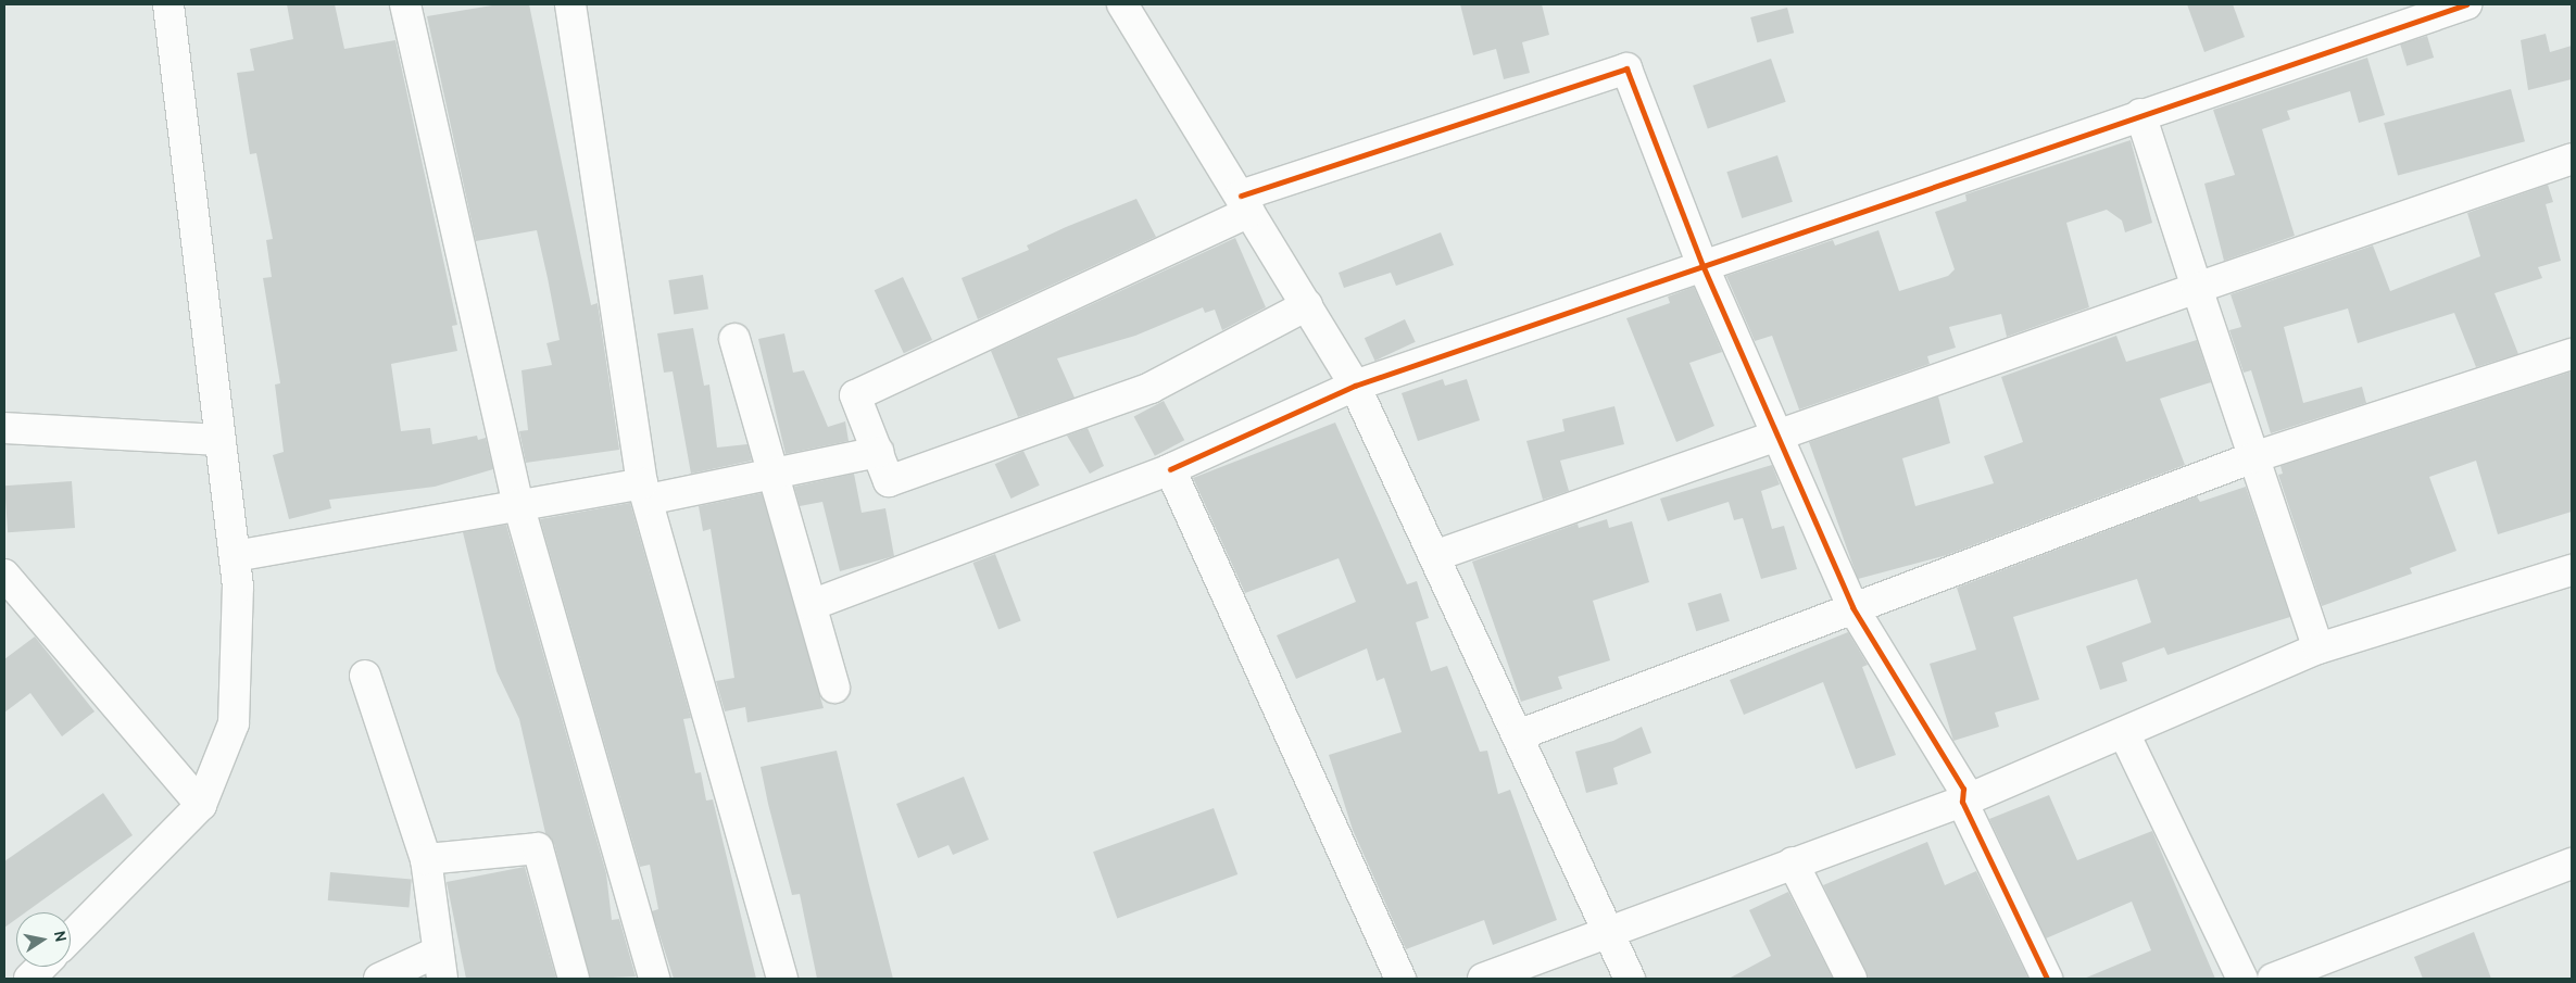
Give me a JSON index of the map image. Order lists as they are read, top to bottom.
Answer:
{
  "north": "right"
}
